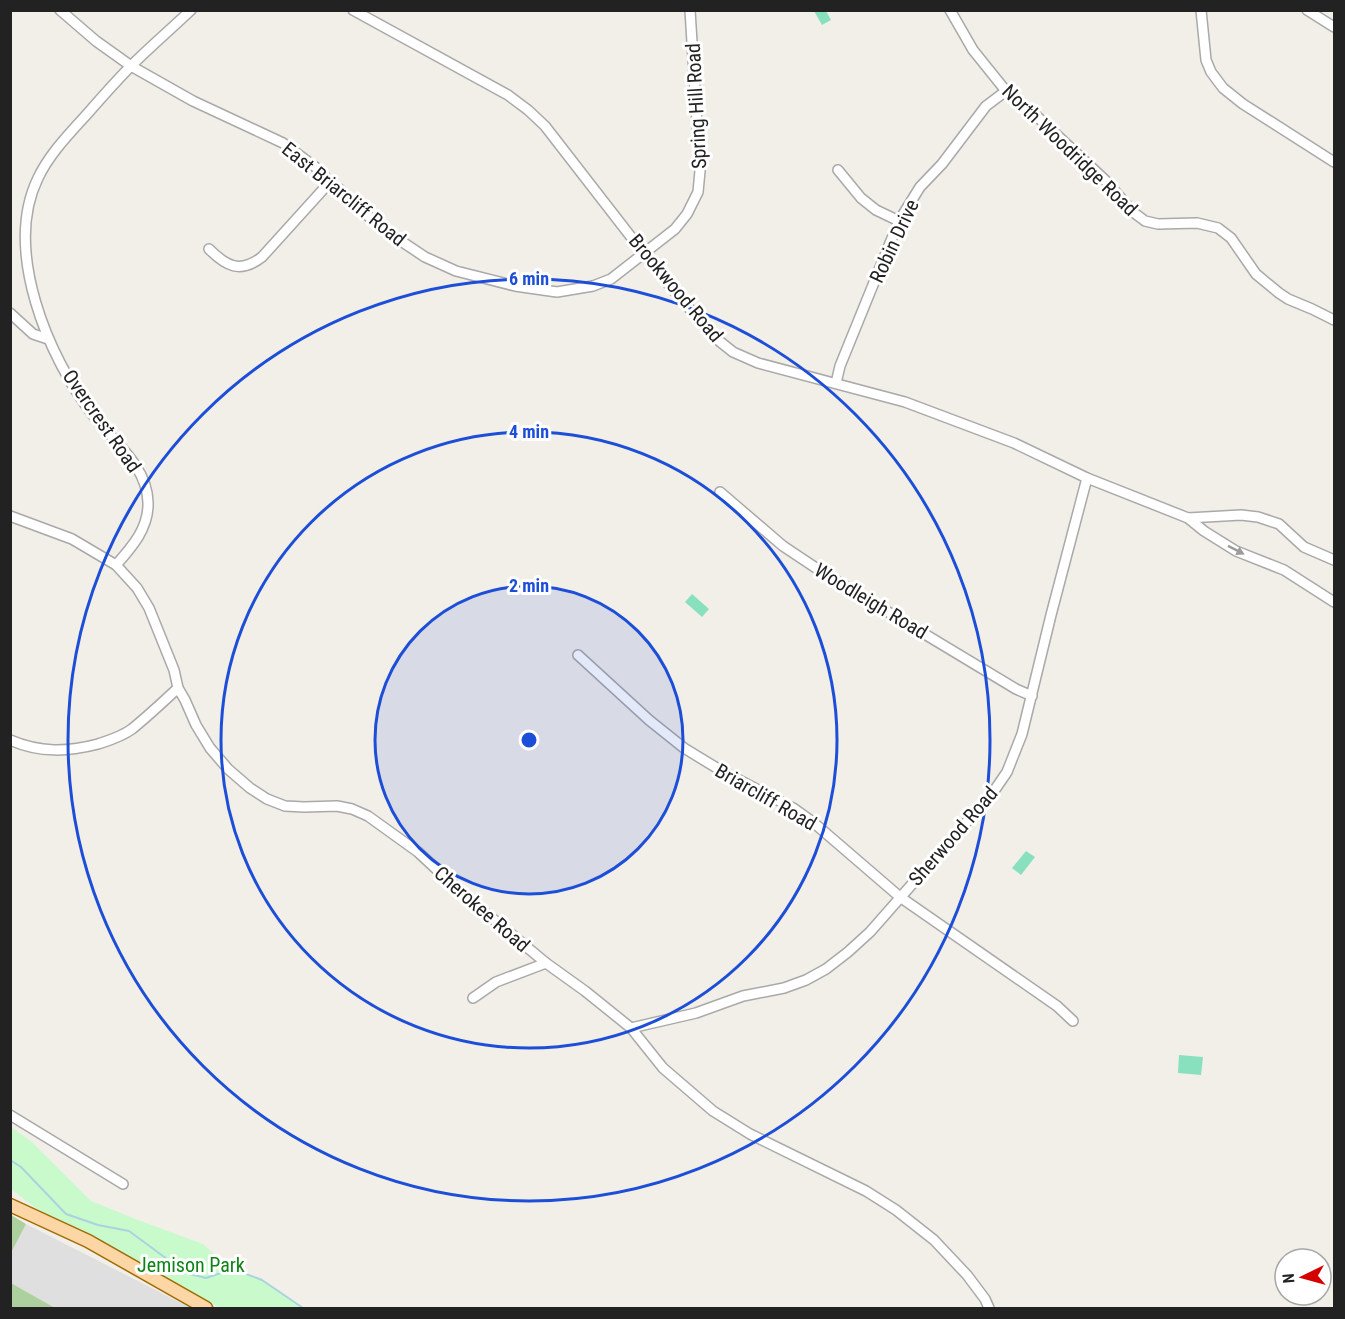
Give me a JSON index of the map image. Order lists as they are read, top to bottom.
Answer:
{
  "streets": {
    "street": [
      "Spring Hill Road",
      "North Woodridge Road",
      "East Briarcliff Road",
      "Robin Drive",
      "Brookwood Road",
      "Overcrest Road",
      "Woodleigh Road",
      "Briarcliff Road",
      "Sherwood Road",
      "Cherokee Road"
    ]
  },
  "crossings": [
    ["Spring Hill Road", "East Briarcliff Road"],
    ["Spring Hill Road", "Brookwood Road"],
    ["North Woodridge Road", "Robin Drive"],
    ["East Briarcliff Road", "Brookwood Road"],
    ["East Briarcliff Road", "Overcrest Road"],
    ["Robin Drive", "Brookwood Road"],
    ["Brookwood Road", "Sherwood Road"],
    ["Overcrest Road", "Cherokee Road"],
    ["Woodleigh Road", "Sherwood Road"],
    ["Briarcliff Road", "Sherwood Road"],
    ["Sherwood Road", "Cherokee Road"]
  ],
  "parks": ["Jemison Park"],
  "north": "left",
  "rings": ["6 min", "4 min", "2 min"]
}
